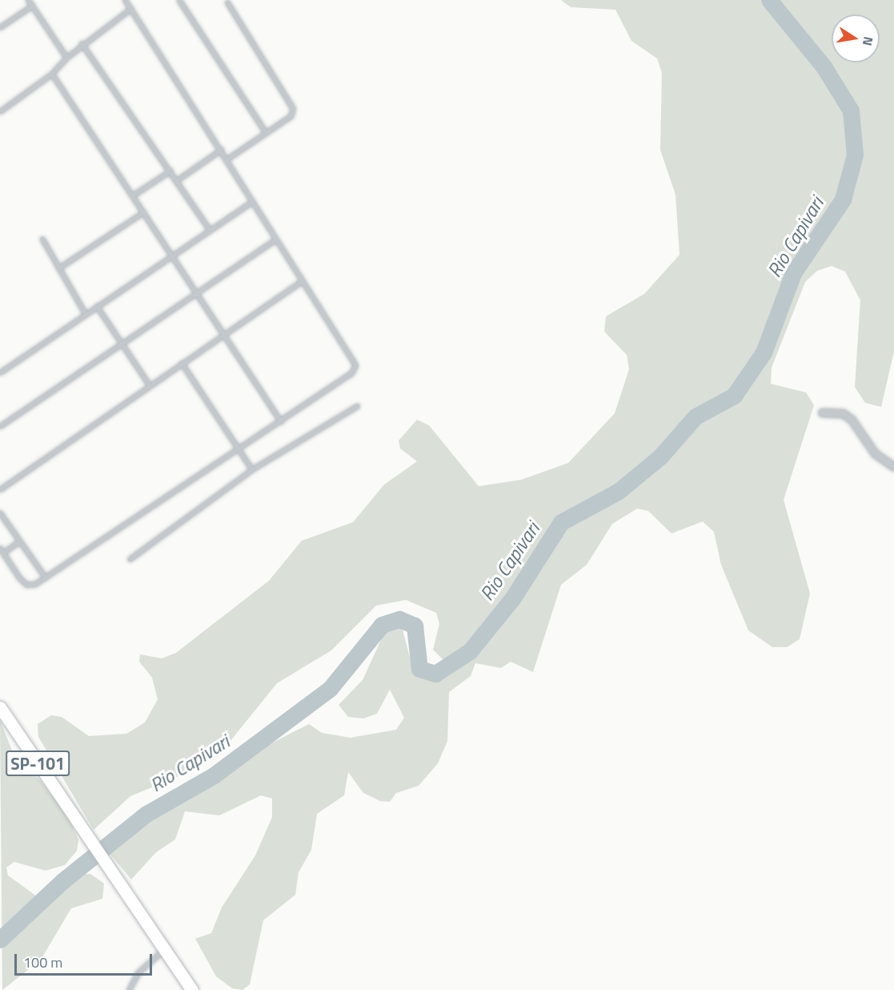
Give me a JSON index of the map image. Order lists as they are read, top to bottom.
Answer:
{
  "streets": {
    "main road": ["SP-101"]
  },
  "water": ["Rio Capivari"],
  "scale_bar": "100 m",
  "north": "right"
}
